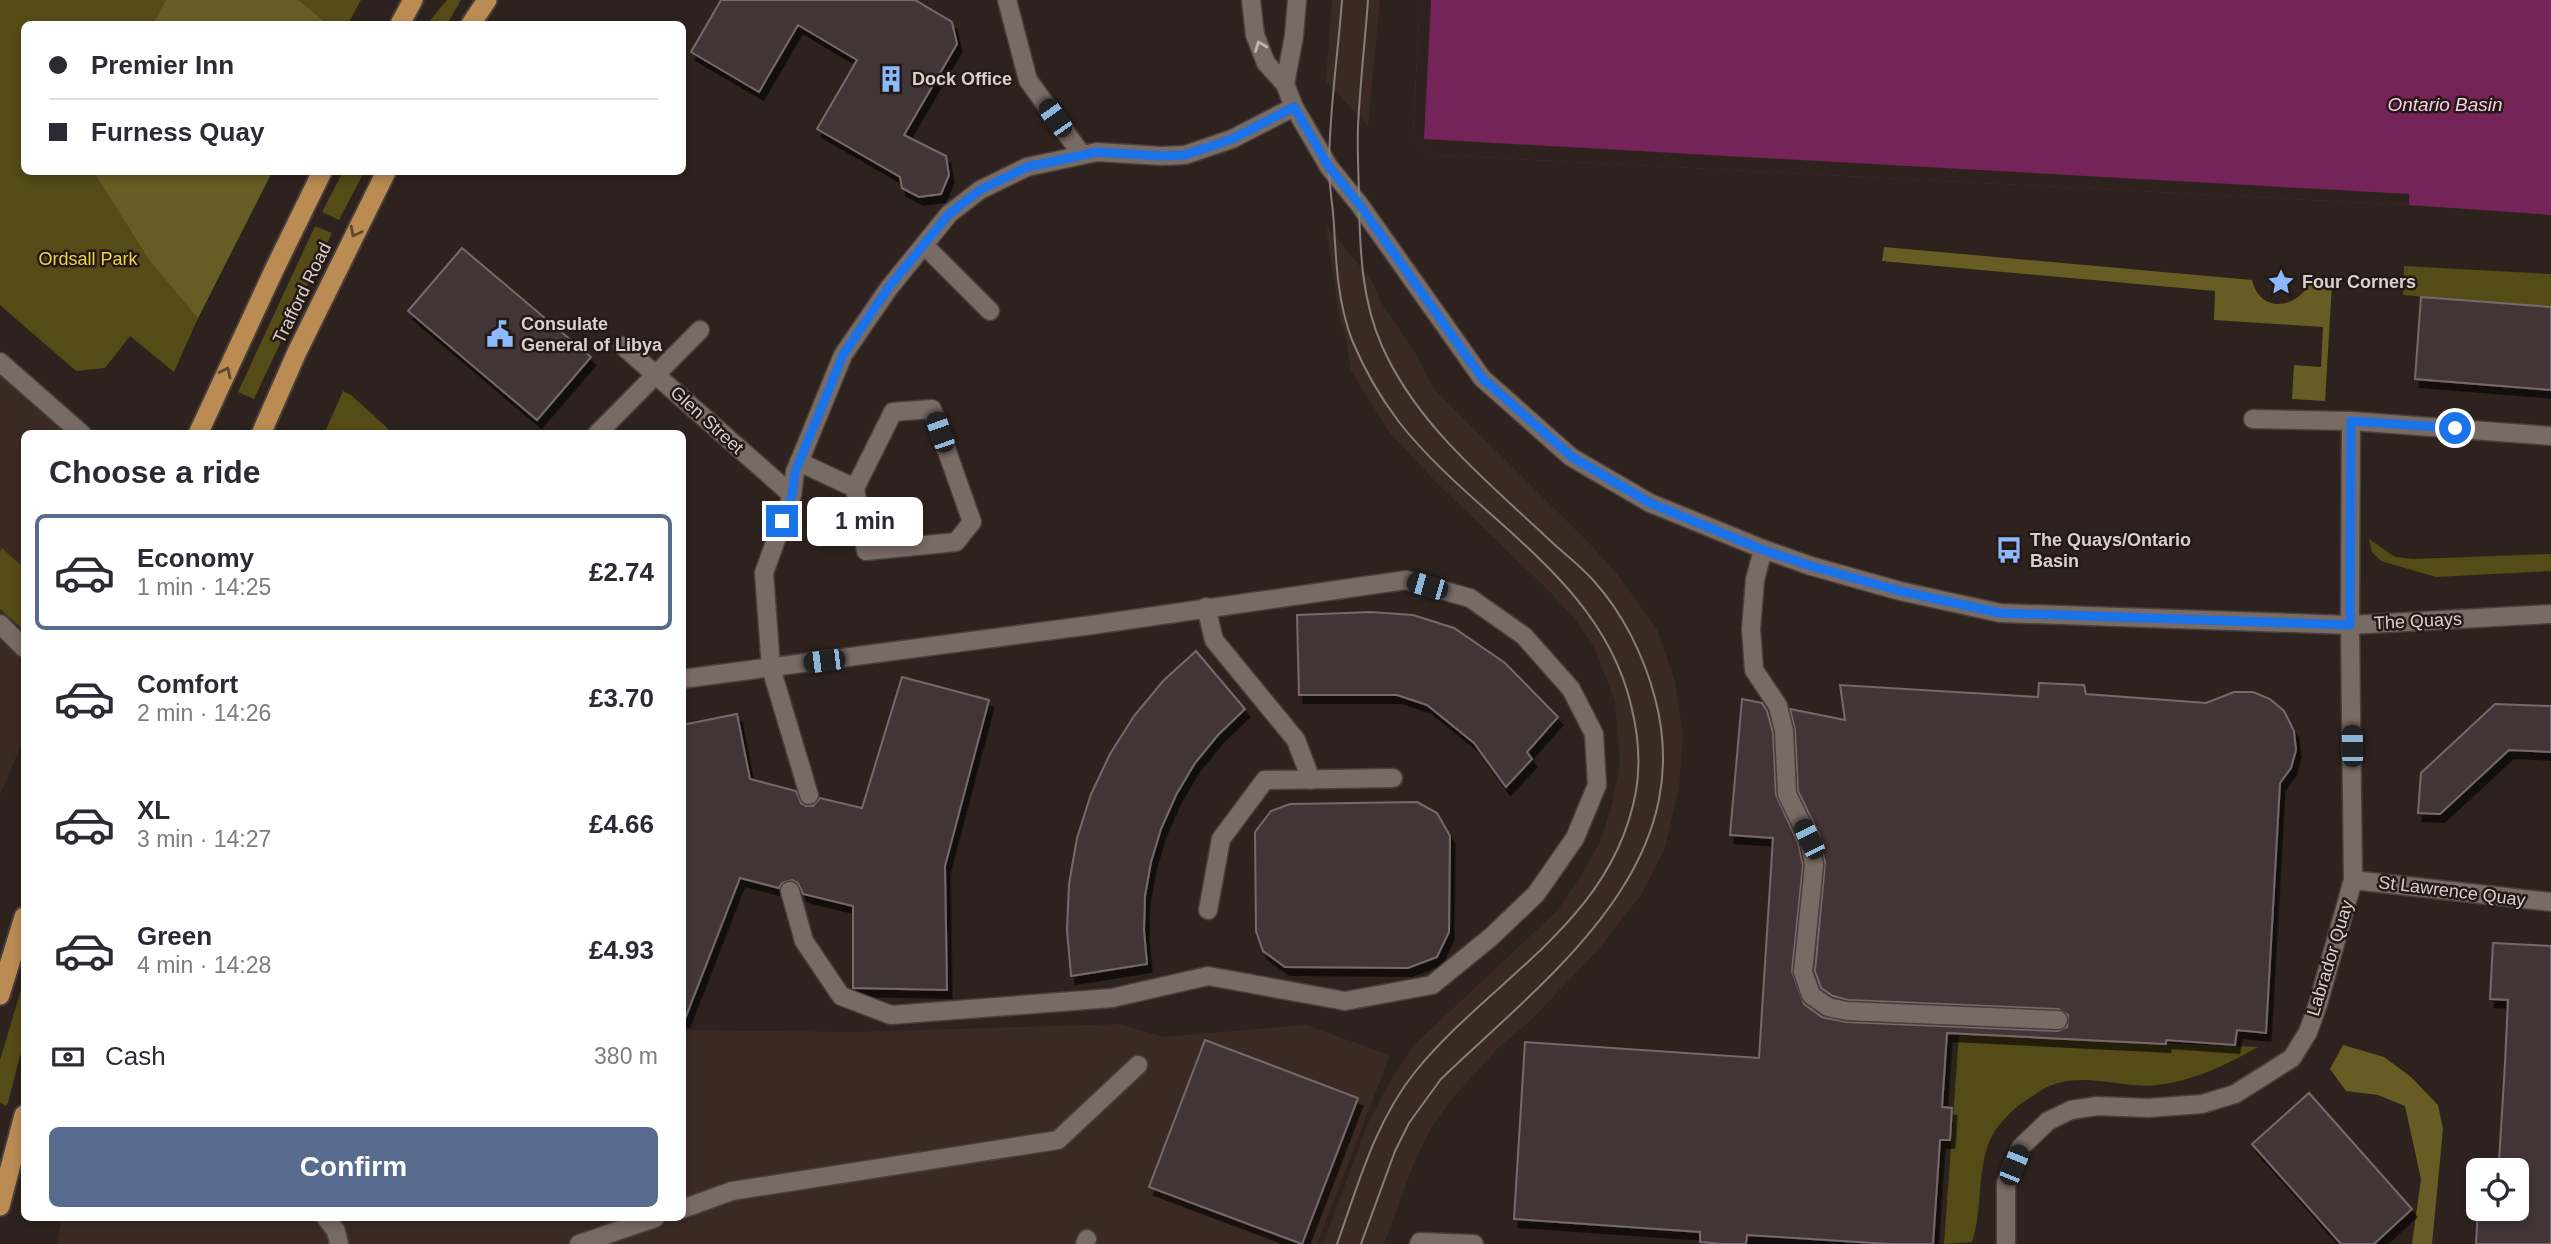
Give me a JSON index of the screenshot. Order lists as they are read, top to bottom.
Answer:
{
  "streets": {
    "highway": ["Trafford Road"],
    "street": [
      "Glen Street",
      "The Quays",
      "St Lawrence Quay",
      "Labrador Quay"
    ]
  },
  "crossings": [
    ["The Quays", "Labrador Quay"],
    ["St Lawrence Quay", "Labrador Quay"]
  ],
  "water": ["Ontario Basin"],
  "parks": ["Ordsall Park"],
  "places": {
    "building": ["Dock Office"],
    "place": ["Four Corners"],
    "public building": ["Consulate General of Libya"],
    "bus stop": ["The Quays/Ontario Basin"]
  },
  "page": {
    "banner": ["Premier Inn", "Furness Quay"],
    "heading": "Choose a ride",
    "bubble": "1 min",
    "list": [
      {
        "name": "Economy",
        "note": "1 min · 14:25",
        "value": "£2.74"
      },
      {
        "name": "Comfort",
        "note": "2 min · 14:26",
        "value": "£3.70"
      },
      {
        "name": "XL",
        "note": "3 min · 14:27",
        "value": "£4.66"
      },
      {
        "name": "Green",
        "note": "4 min · 14:28",
        "value": "£4.93"
      }
    ],
    "pay": ["Cash", "380 m"],
    "buttons": "Confirm"
  }
}
